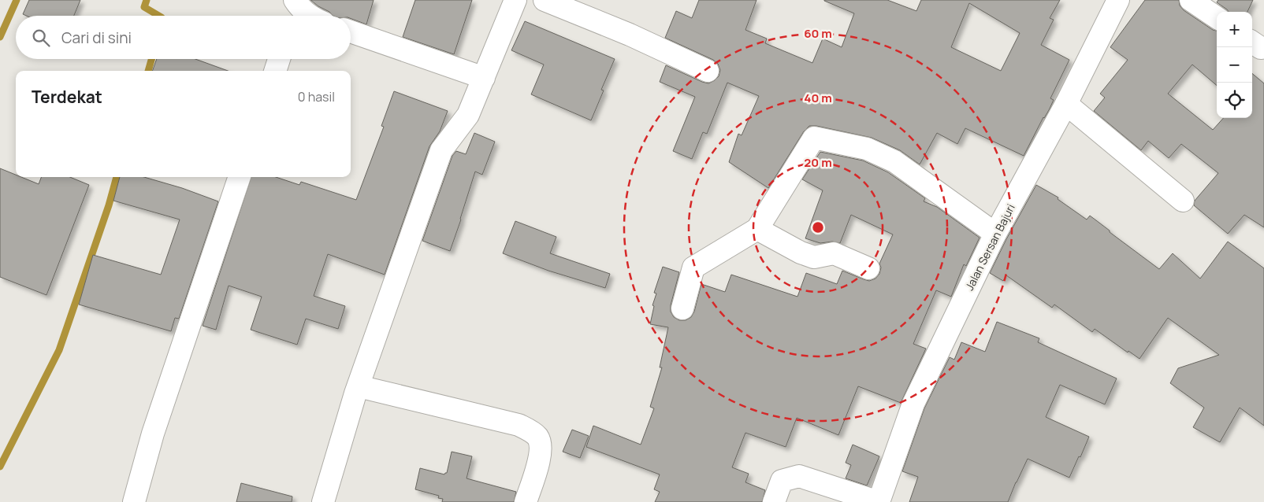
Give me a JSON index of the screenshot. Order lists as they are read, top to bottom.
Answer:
{
  "streets": {
    "street": ["Jalan Sersan Bajuri"]
  },
  "page": {
    "map_buttons": ["+", "−"],
    "search": "Cari di sini",
    "heading": ["Terdekat", "0 hasil"]
  },
  "rings": ["60 m", "40 m", "20 m"]
}
